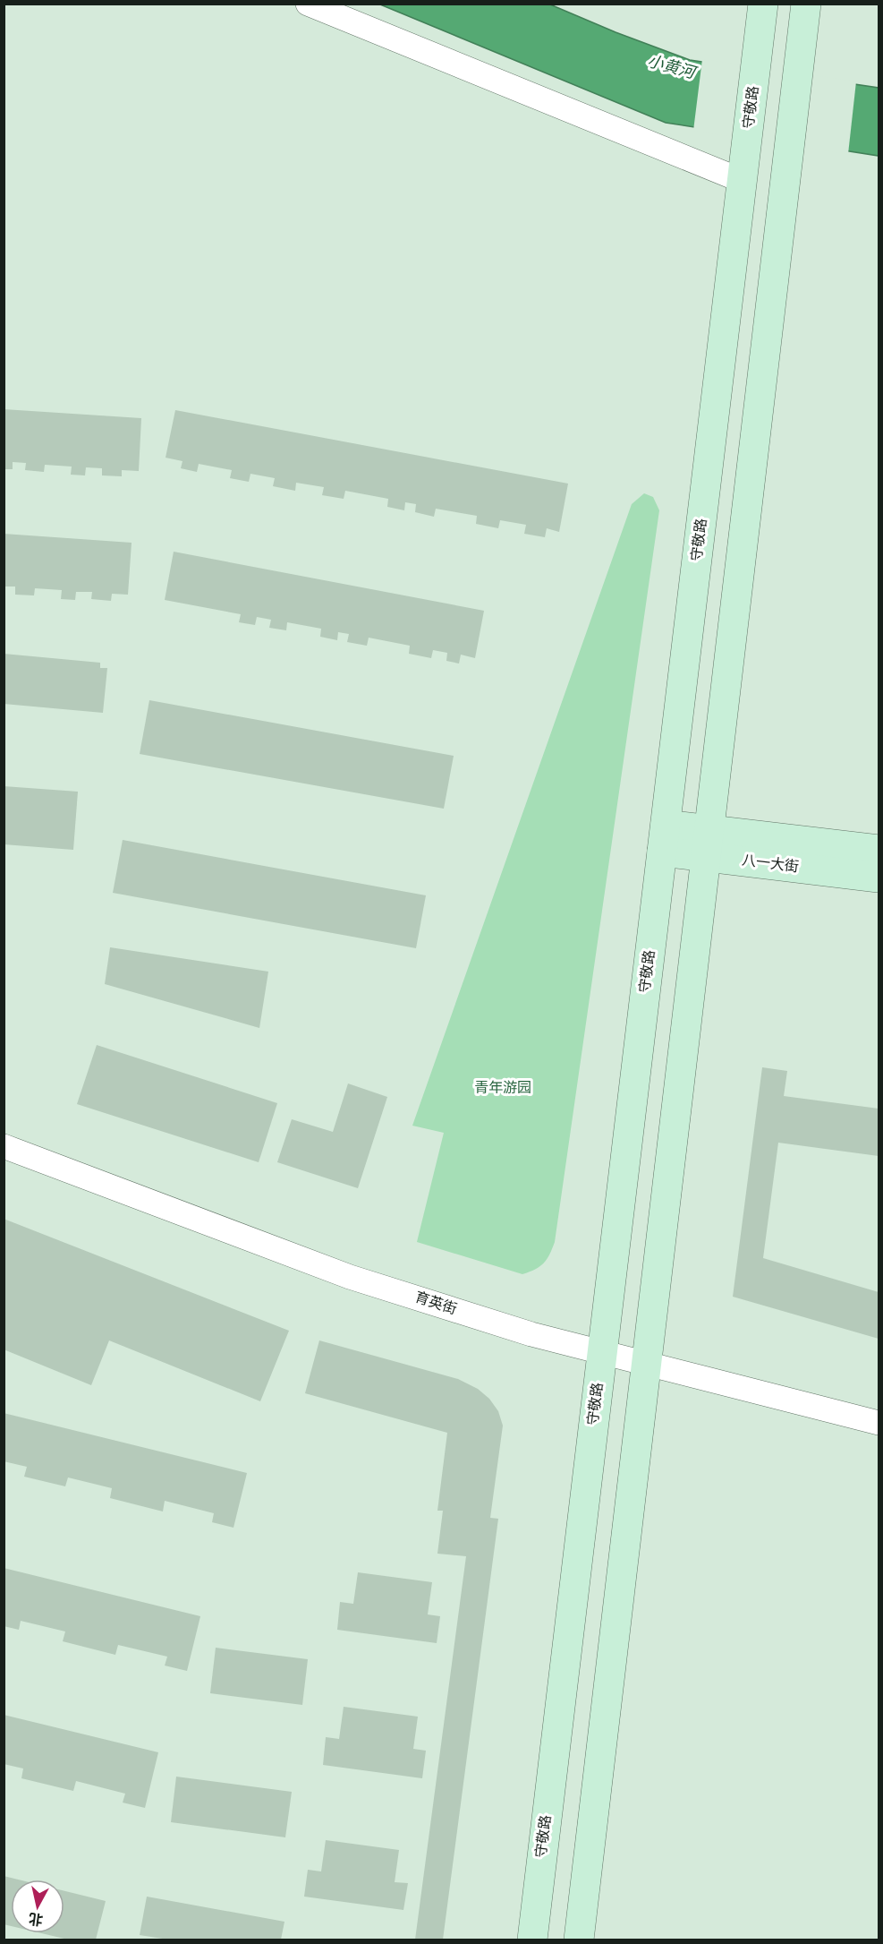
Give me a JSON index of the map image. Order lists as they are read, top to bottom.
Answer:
{
  "streets": {
    "main road": ["守敬路", "八一大街"],
    "street": ["育英街"]
  },
  "crossings": [
    ["守敬路", "八一大街"],
    ["守敬路", "育英街"]
  ],
  "water": ["小黄河"],
  "parks": ["青年游园"],
  "north": "bottom"
}
